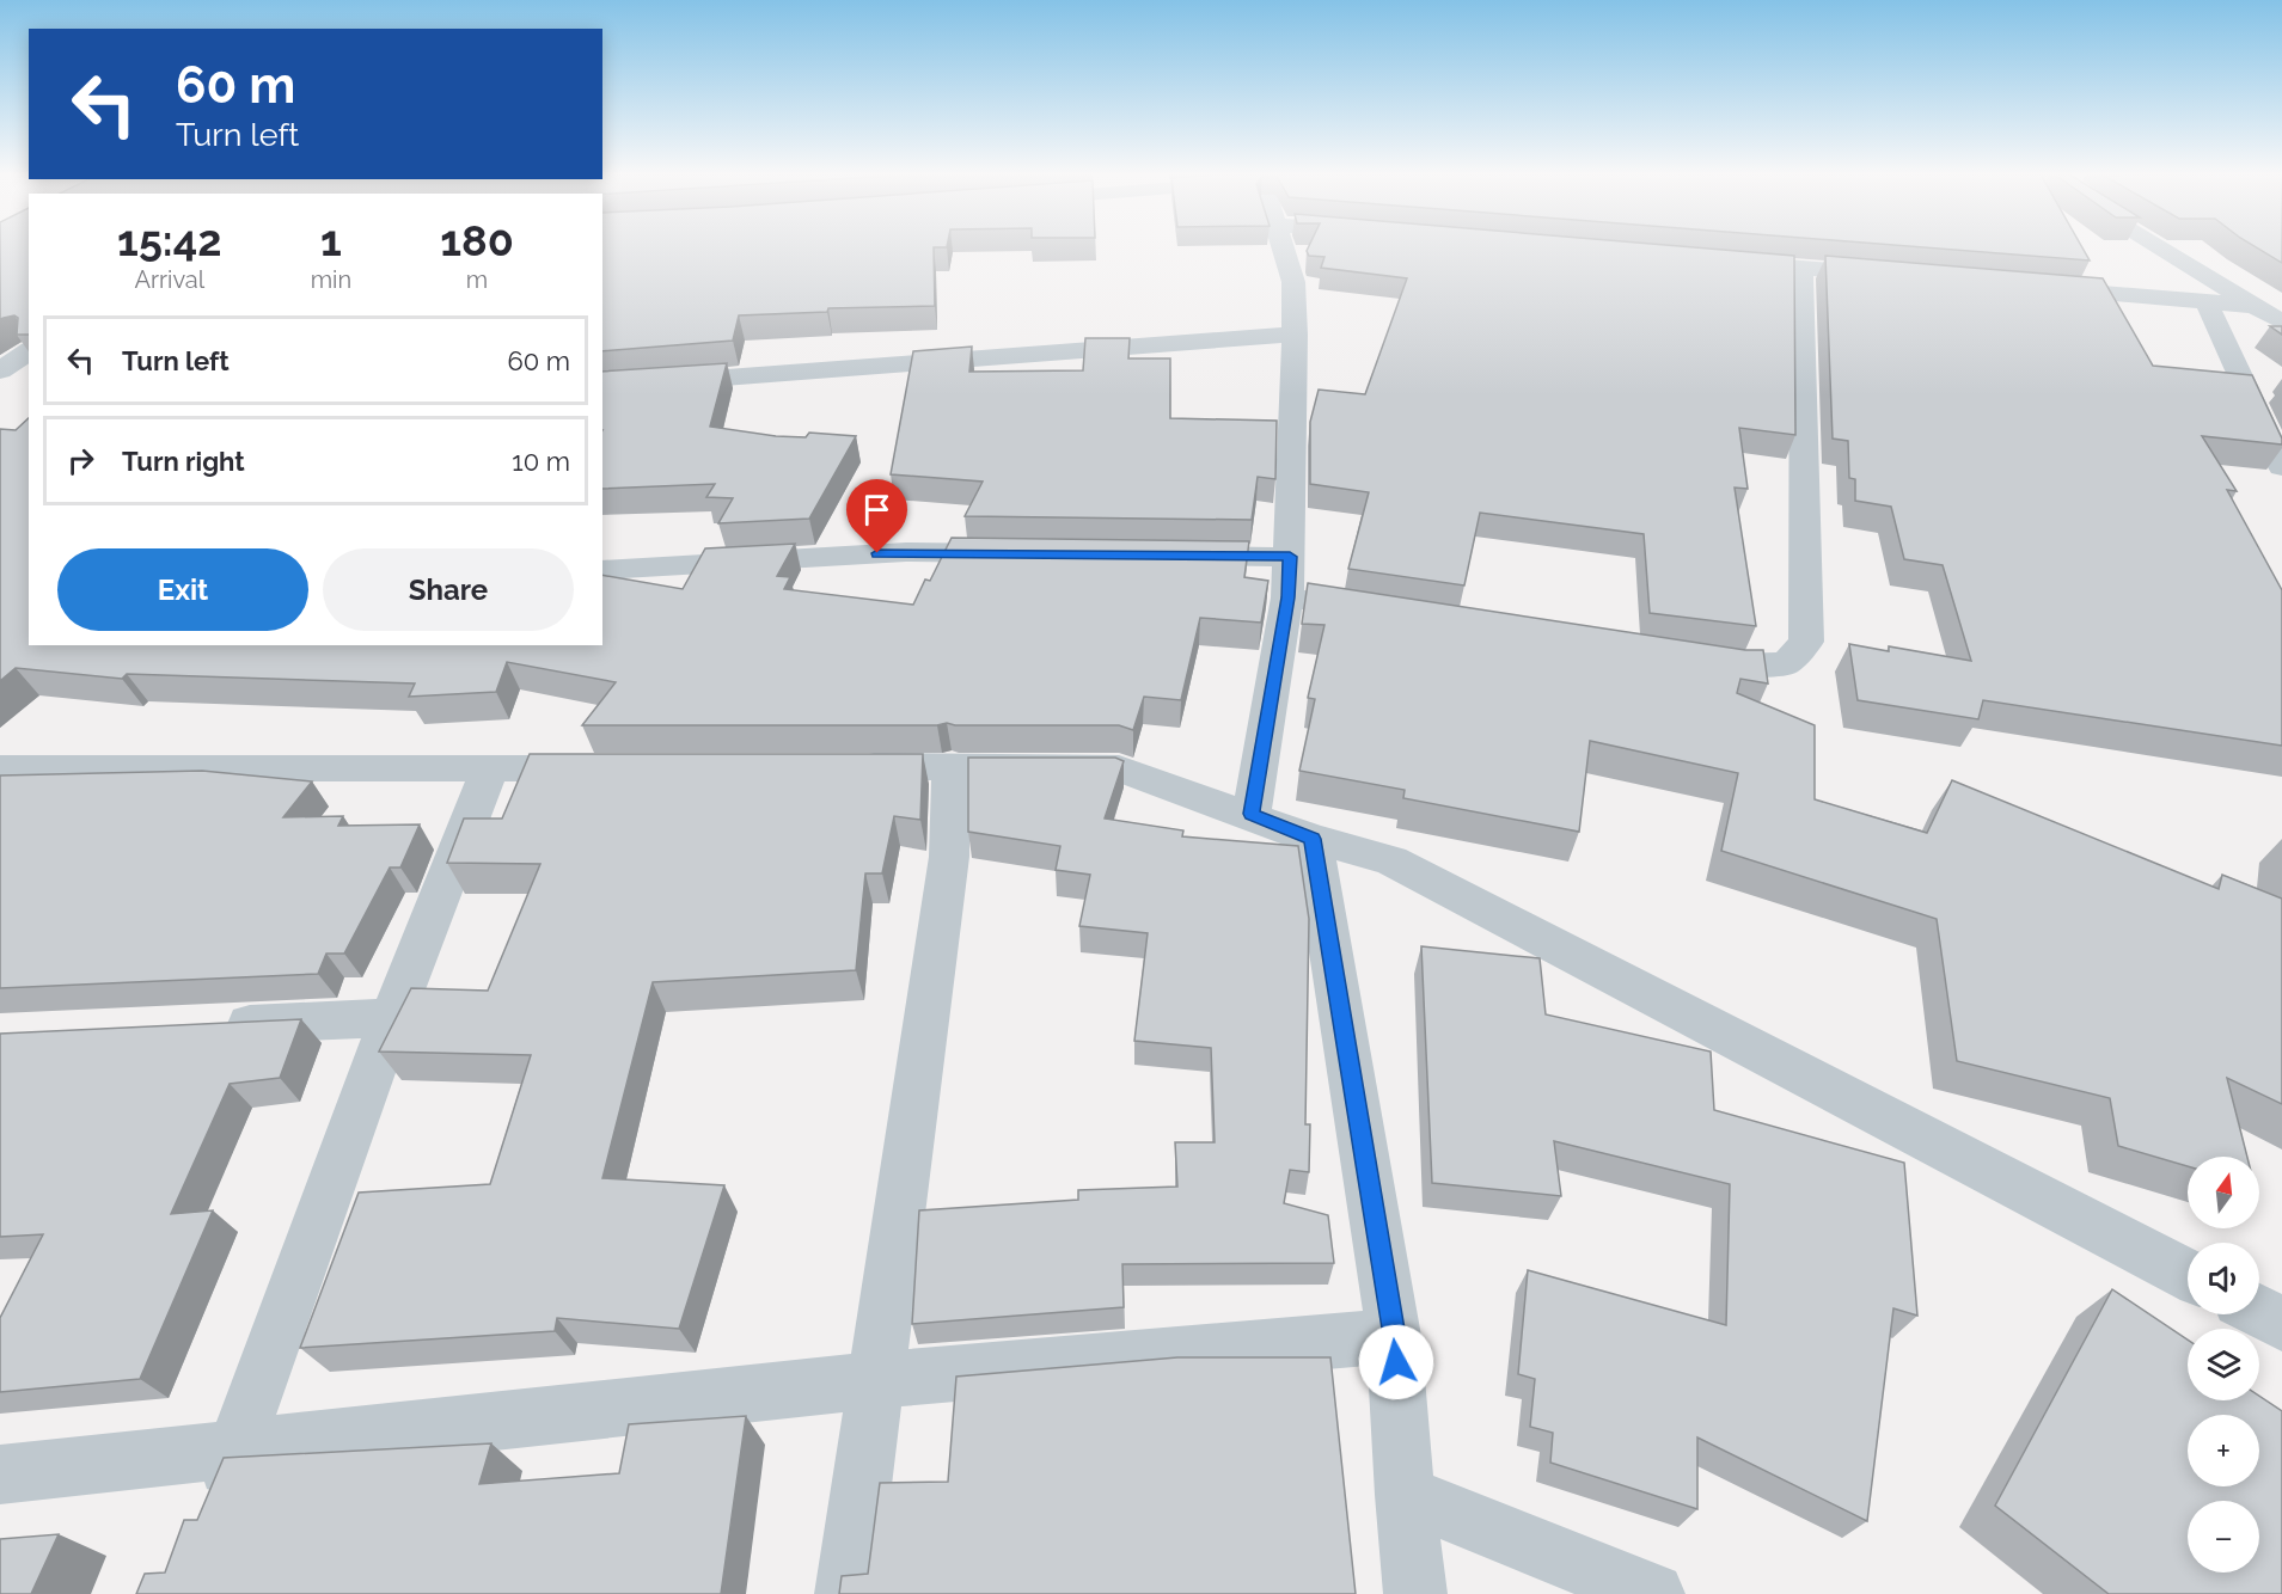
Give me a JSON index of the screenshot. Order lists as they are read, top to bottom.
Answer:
{
  "north": "top",
  "page": {
    "turn": ["60 m", "Turn left"],
    "eta": [
      "15:42",
      "Arrival",
      "1",
      "min",
      "180",
      "m"
    ],
    "list": [
      {
        "name": "Turn left",
        "value": "60 m"
      },
      {
        "name": "Turn right",
        "value": "10 m"
      }
    ],
    "buttons": ["Exit", "Share"],
    "map_buttons": ["+", "−"]
  }
}
